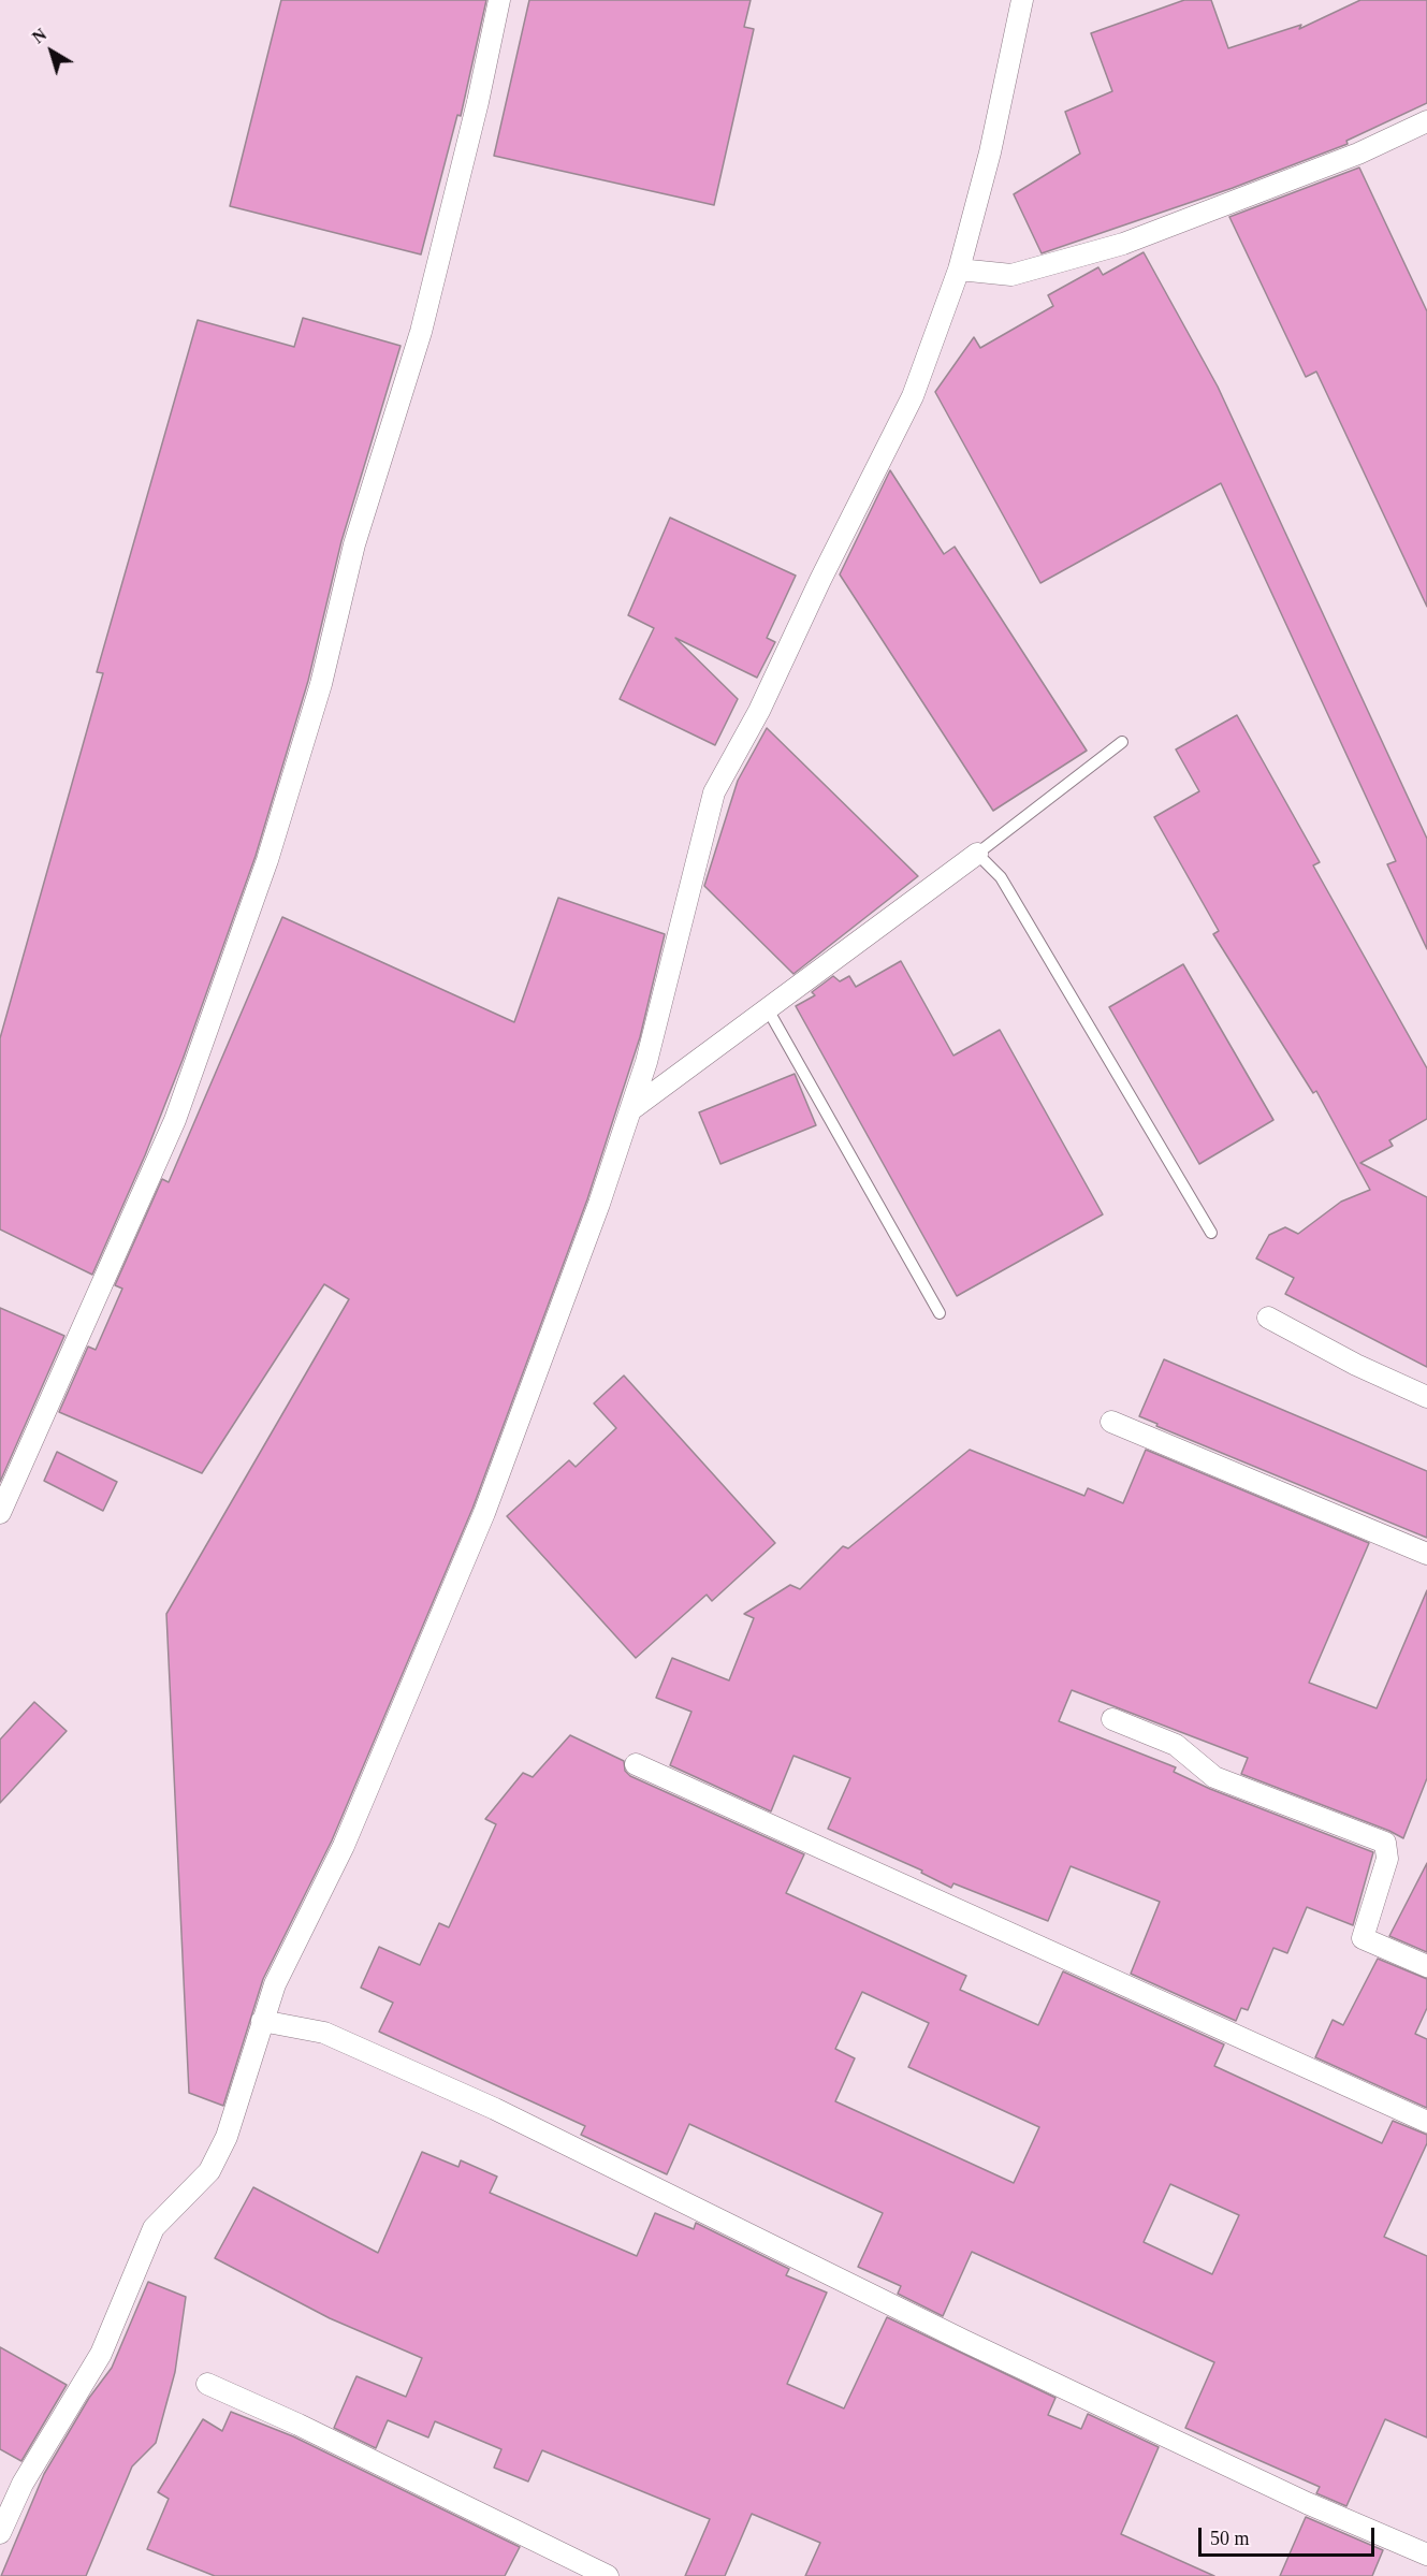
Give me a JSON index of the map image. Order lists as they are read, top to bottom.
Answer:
{
  "scale_bar": "50 m",
  "north": "top left"
}
